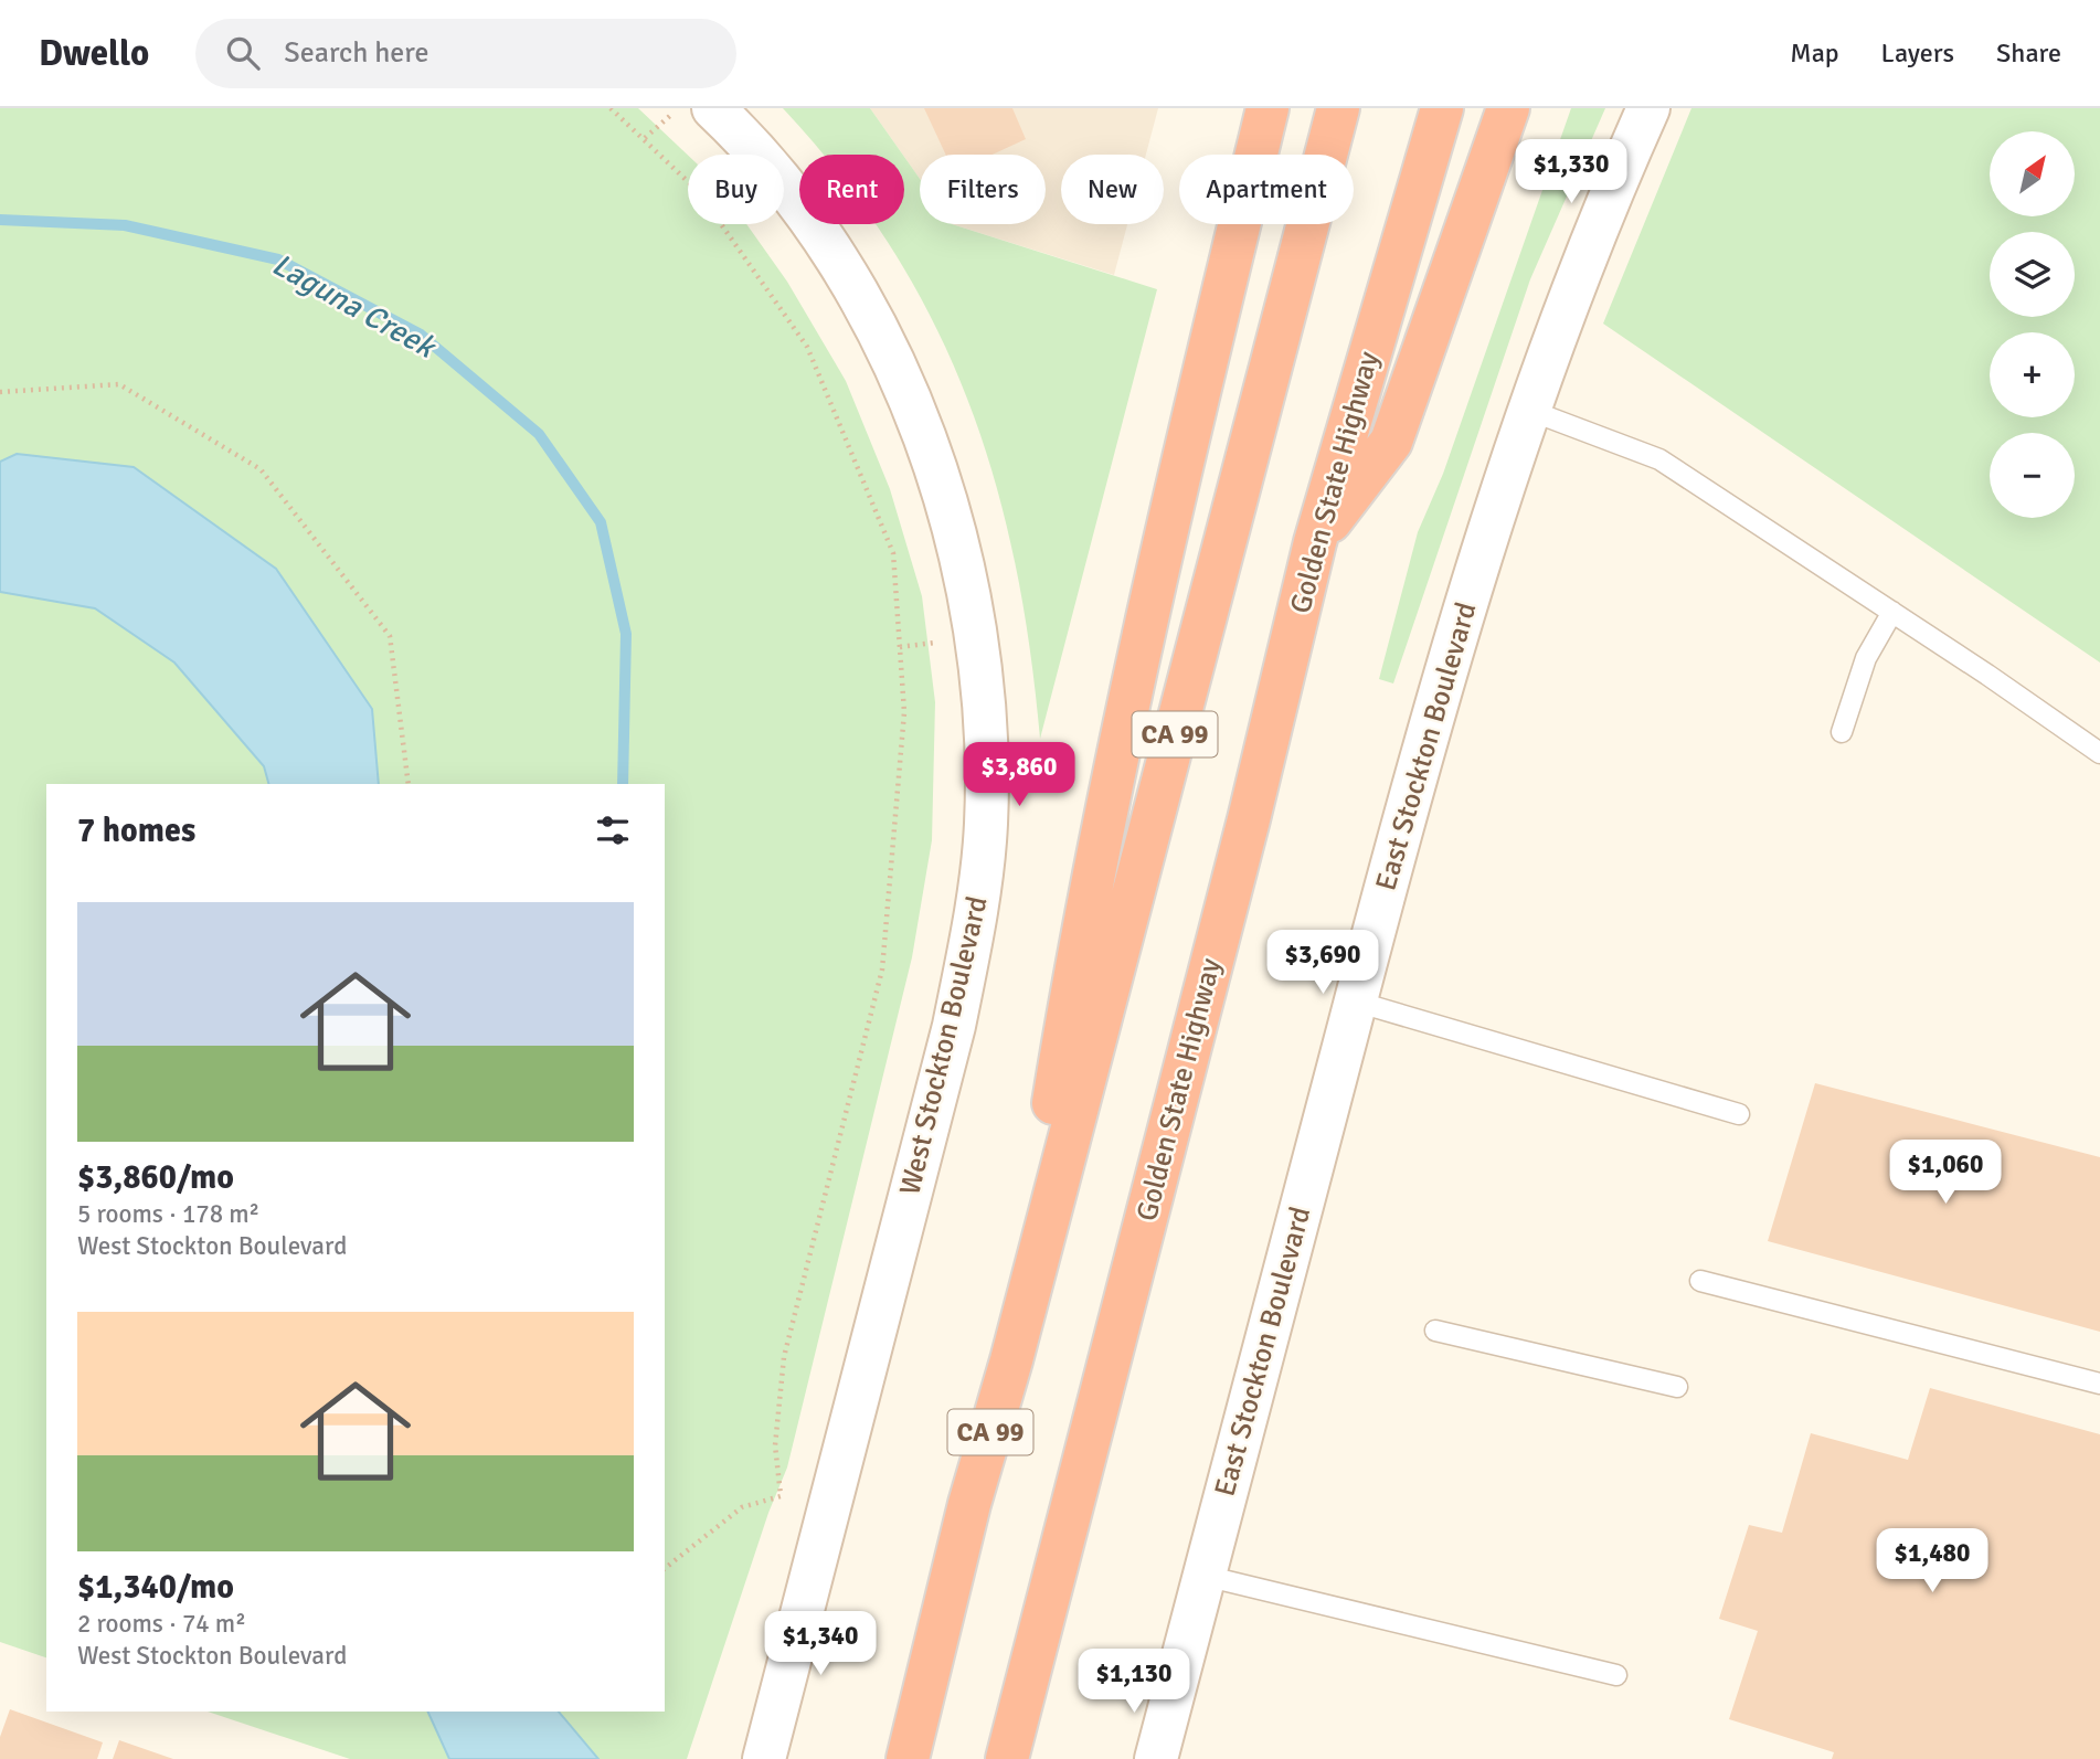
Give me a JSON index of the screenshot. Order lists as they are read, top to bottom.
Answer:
{
  "streets": {
    "highway": ["Golden State Highway", "CA 99"],
    "street": ["East Stockton Boulevard", "West Stockton Boulevard"]
  },
  "water": ["Laguna Creek"],
  "north": "top right",
  "page": {
    "header": "Dwello",
    "search": "Search here",
    "nav": ["Map", "Layers", "Share"],
    "map_buttons": ["+", "−"],
    "price": [
      "$1,330",
      "$3,860",
      "$3,690",
      "$1,060",
      "$1,480",
      "$1,340",
      "$1,130"
    ],
    "chip": [
      "Buy",
      "Rent",
      "Filters",
      "New",
      "Apartment"
    ],
    "heading": "7 homes",
    "list": [
      {
        "name": "$3,860/mo",
        "note": "5 rooms · 178 m² · West Stockton Boulevard"
      },
      {
        "name": "$1,340/mo",
        "note": "2 rooms · 74 m² · West Stockton Boulevard"
      }
    ]
  }
}
